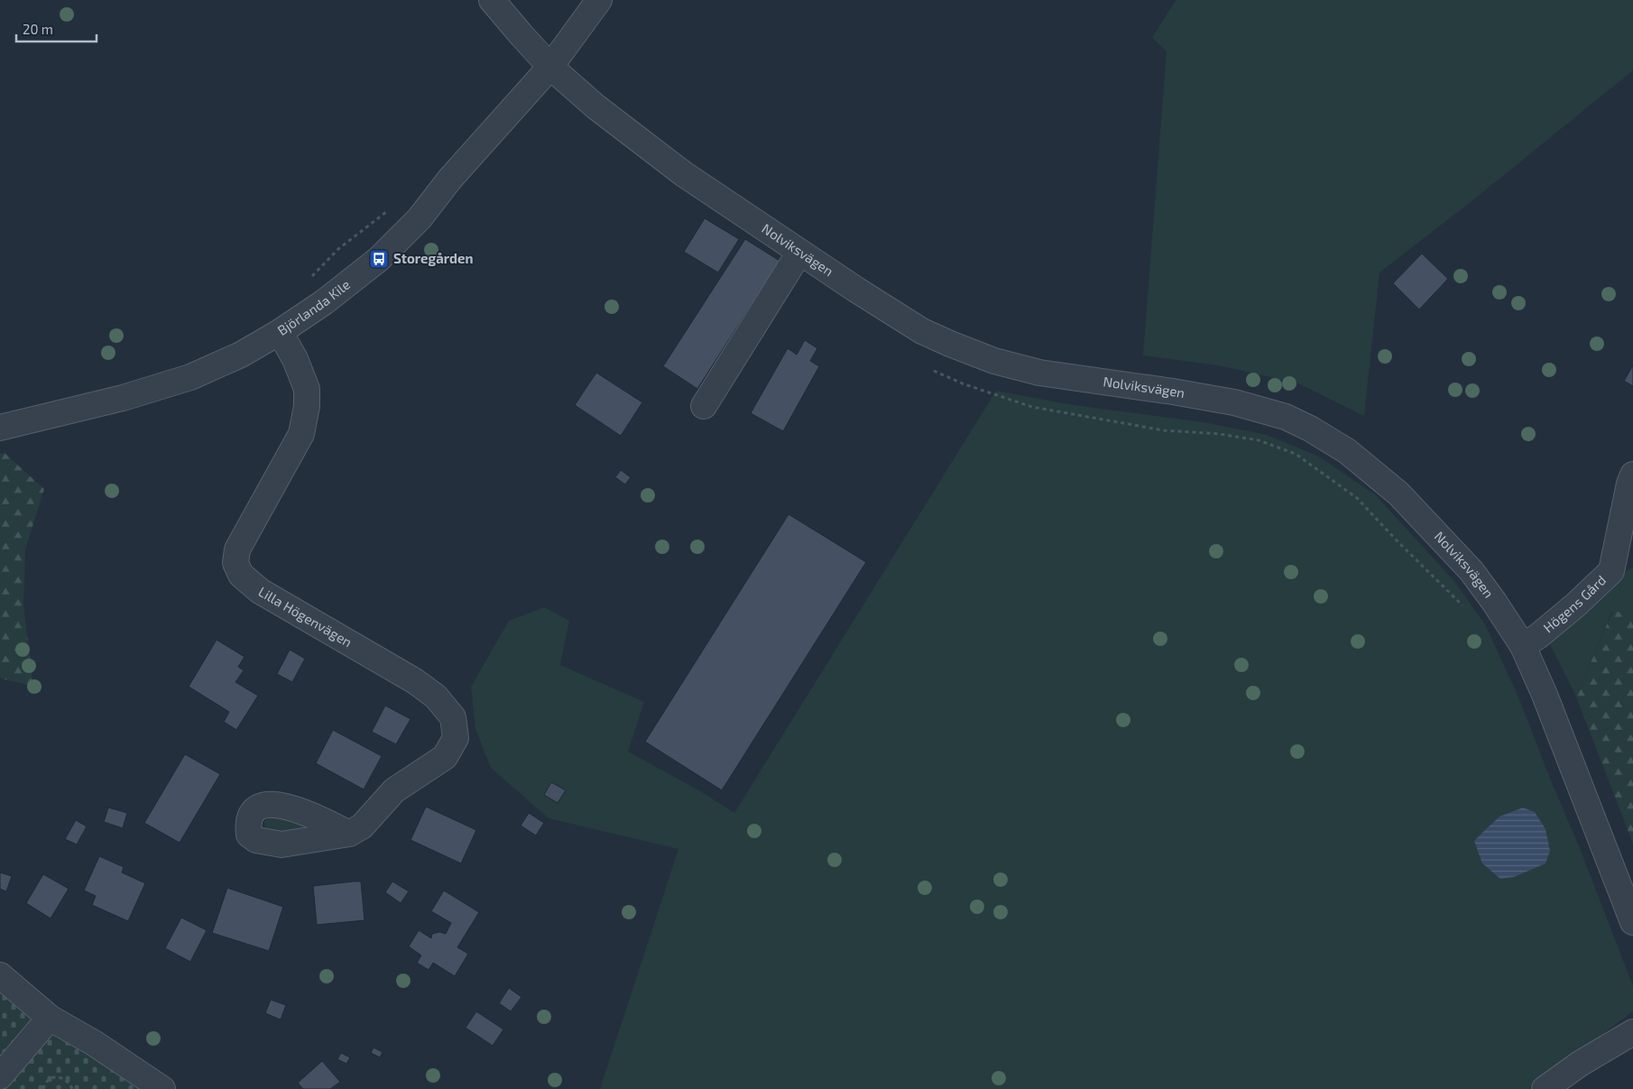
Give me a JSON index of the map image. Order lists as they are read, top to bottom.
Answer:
{
  "streets": {
    "street": [
      "Nolviksvägen",
      "Björlanda Kile",
      "Högens Gård",
      "Lilla Högenvägen"
    ]
  },
  "crossings": [
    ["Nolviksvägen", "Björlanda Kile"],
    ["Nolviksvägen", "Högens Gård"],
    ["Björlanda Kile", "Lilla Högenvägen"]
  ],
  "places": {
    "bus stop": ["Storegården"]
  },
  "scale_bar": "20 m"
}
